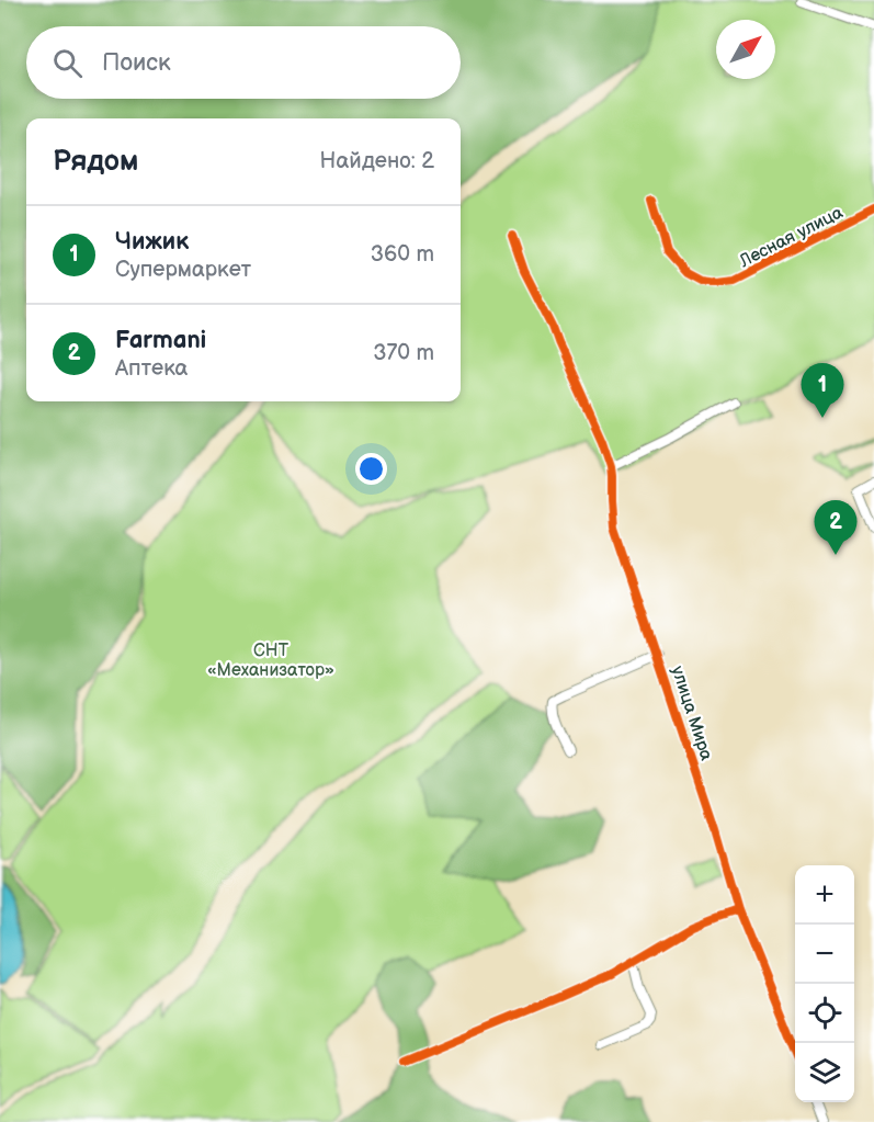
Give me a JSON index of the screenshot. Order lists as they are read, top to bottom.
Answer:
{
  "streets": {
    "street": ["Лесная улица", "улица Мира"]
  },
  "parks": ["СНТ «Механизатор»"],
  "north": "top right",
  "page": {
    "search": "Поиск",
    "heading": ["Рядом", "Найдено: 2"],
    "list": [
      {
        "mark": "1",
        "name": "Чижик",
        "note": "Супермаркет",
        "value": "360 m"
      },
      {
        "mark": "2",
        "name": "Farmani",
        "note": "Аптека",
        "value": "370 m"
      }
    ],
    "pins": ["1", "2"],
    "map_buttons": ["+", "−"]
  }
}
